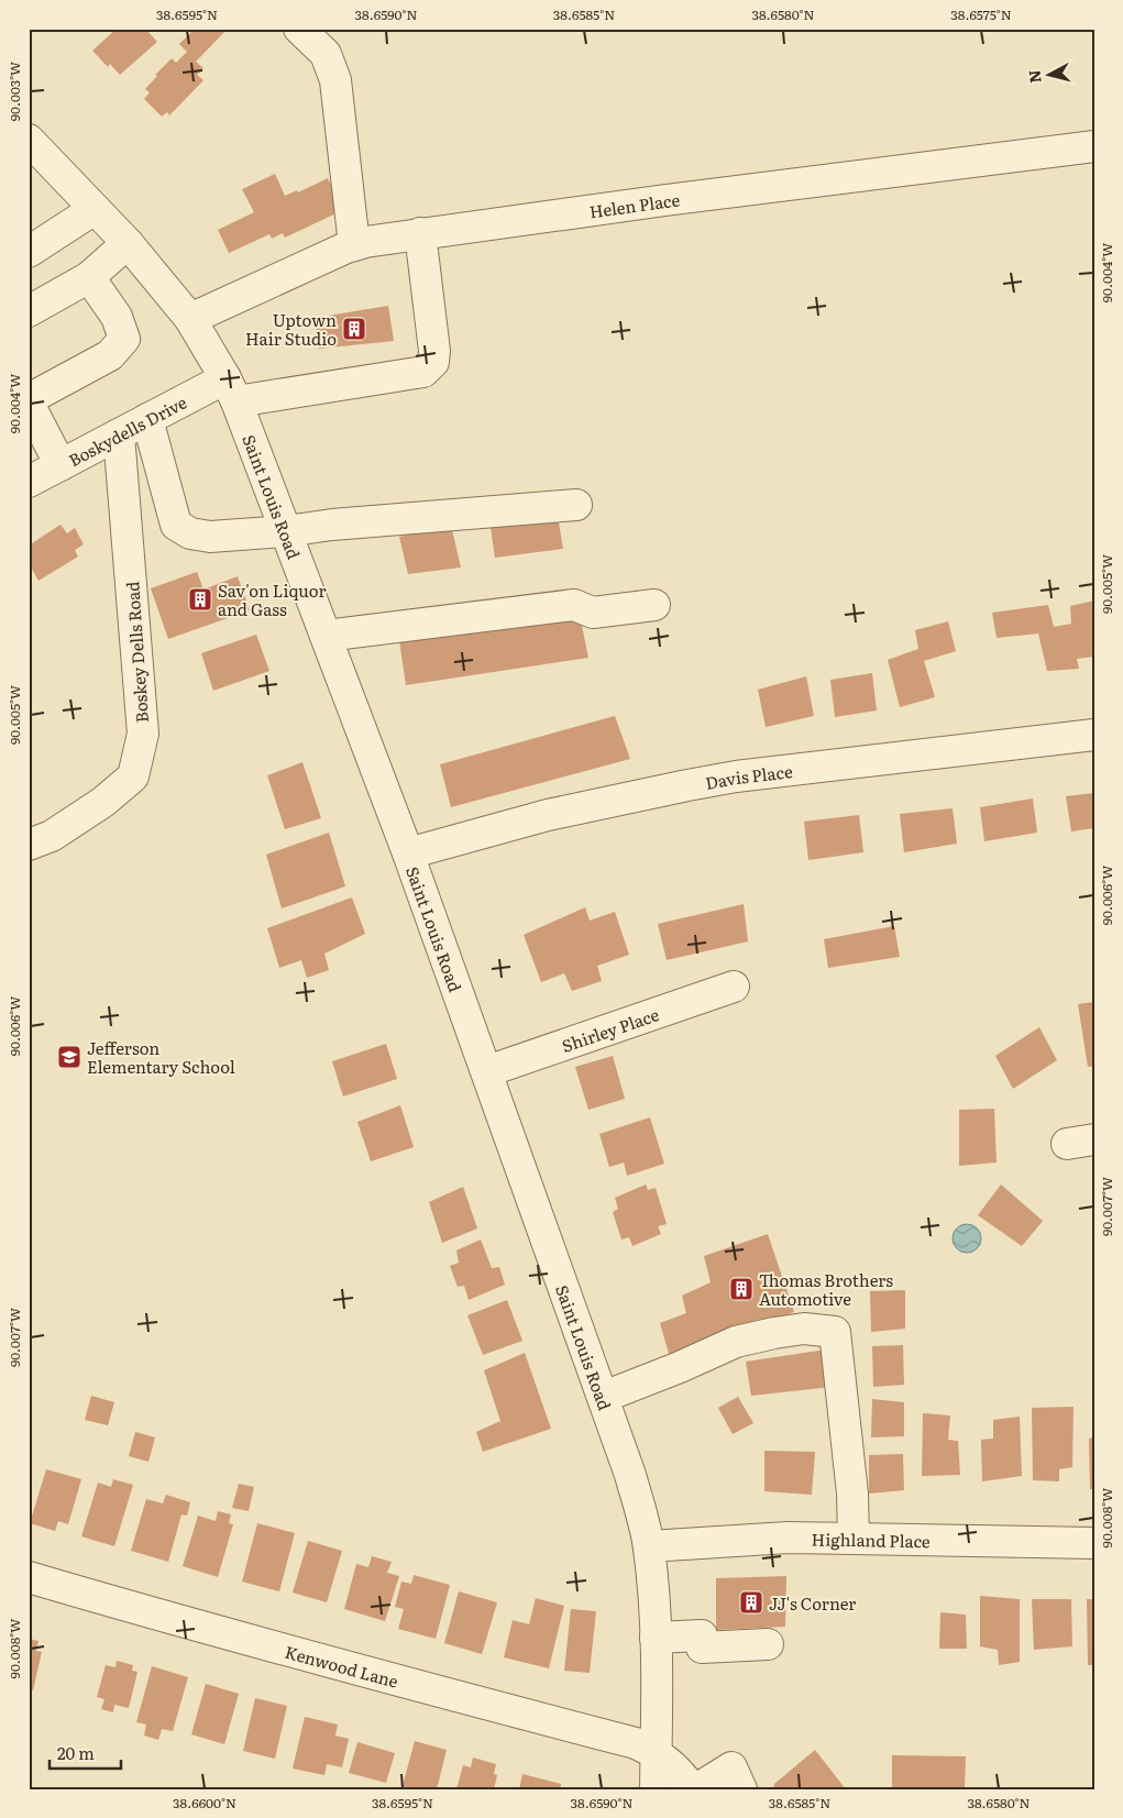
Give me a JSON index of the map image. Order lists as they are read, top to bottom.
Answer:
{
  "streets": {
    "street": [
      "Helen Place",
      "Boskydells Drive",
      "Saint Louis Road",
      "Boskey Dells Road",
      "Davis Place",
      "Shirley Place",
      "Highland Place",
      "Kenwood Lane"
    ]
  },
  "crossings": [
    ["Helen Place", "Boskydells Drive"],
    ["Helen Place", "Saint Louis Road"],
    ["Boskydells Drive", "Saint Louis Road"],
    ["Boskydells Drive", "Boskey Dells Road"],
    ["Saint Louis Road", "Davis Place"],
    ["Saint Louis Road", "Shirley Place"],
    ["Saint Louis Road", "Highland Place"],
    ["Saint Louis Road", "Kenwood Lane"]
  ],
  "places": {
    "building": [
      "Uptown Hair Studio",
      "Sav'on Liquor and Gass",
      "Thomas Brothers Automotive",
      "JJ's Corner"
    ],
    "school or university": ["Jefferson Elementary School"]
  },
  "scale_bar": "20 m",
  "north": "left",
  "coordinates": [
    "38.6595°N",
    "38.6590°N",
    "38.6585°N",
    "38.6580°N",
    "38.6575°N",
    "90.003°W",
    "90.004°W",
    "90.005°W",
    "90.006°W",
    "90.007°W",
    "90.008°W",
    "38.6600°N"
  ]
}
